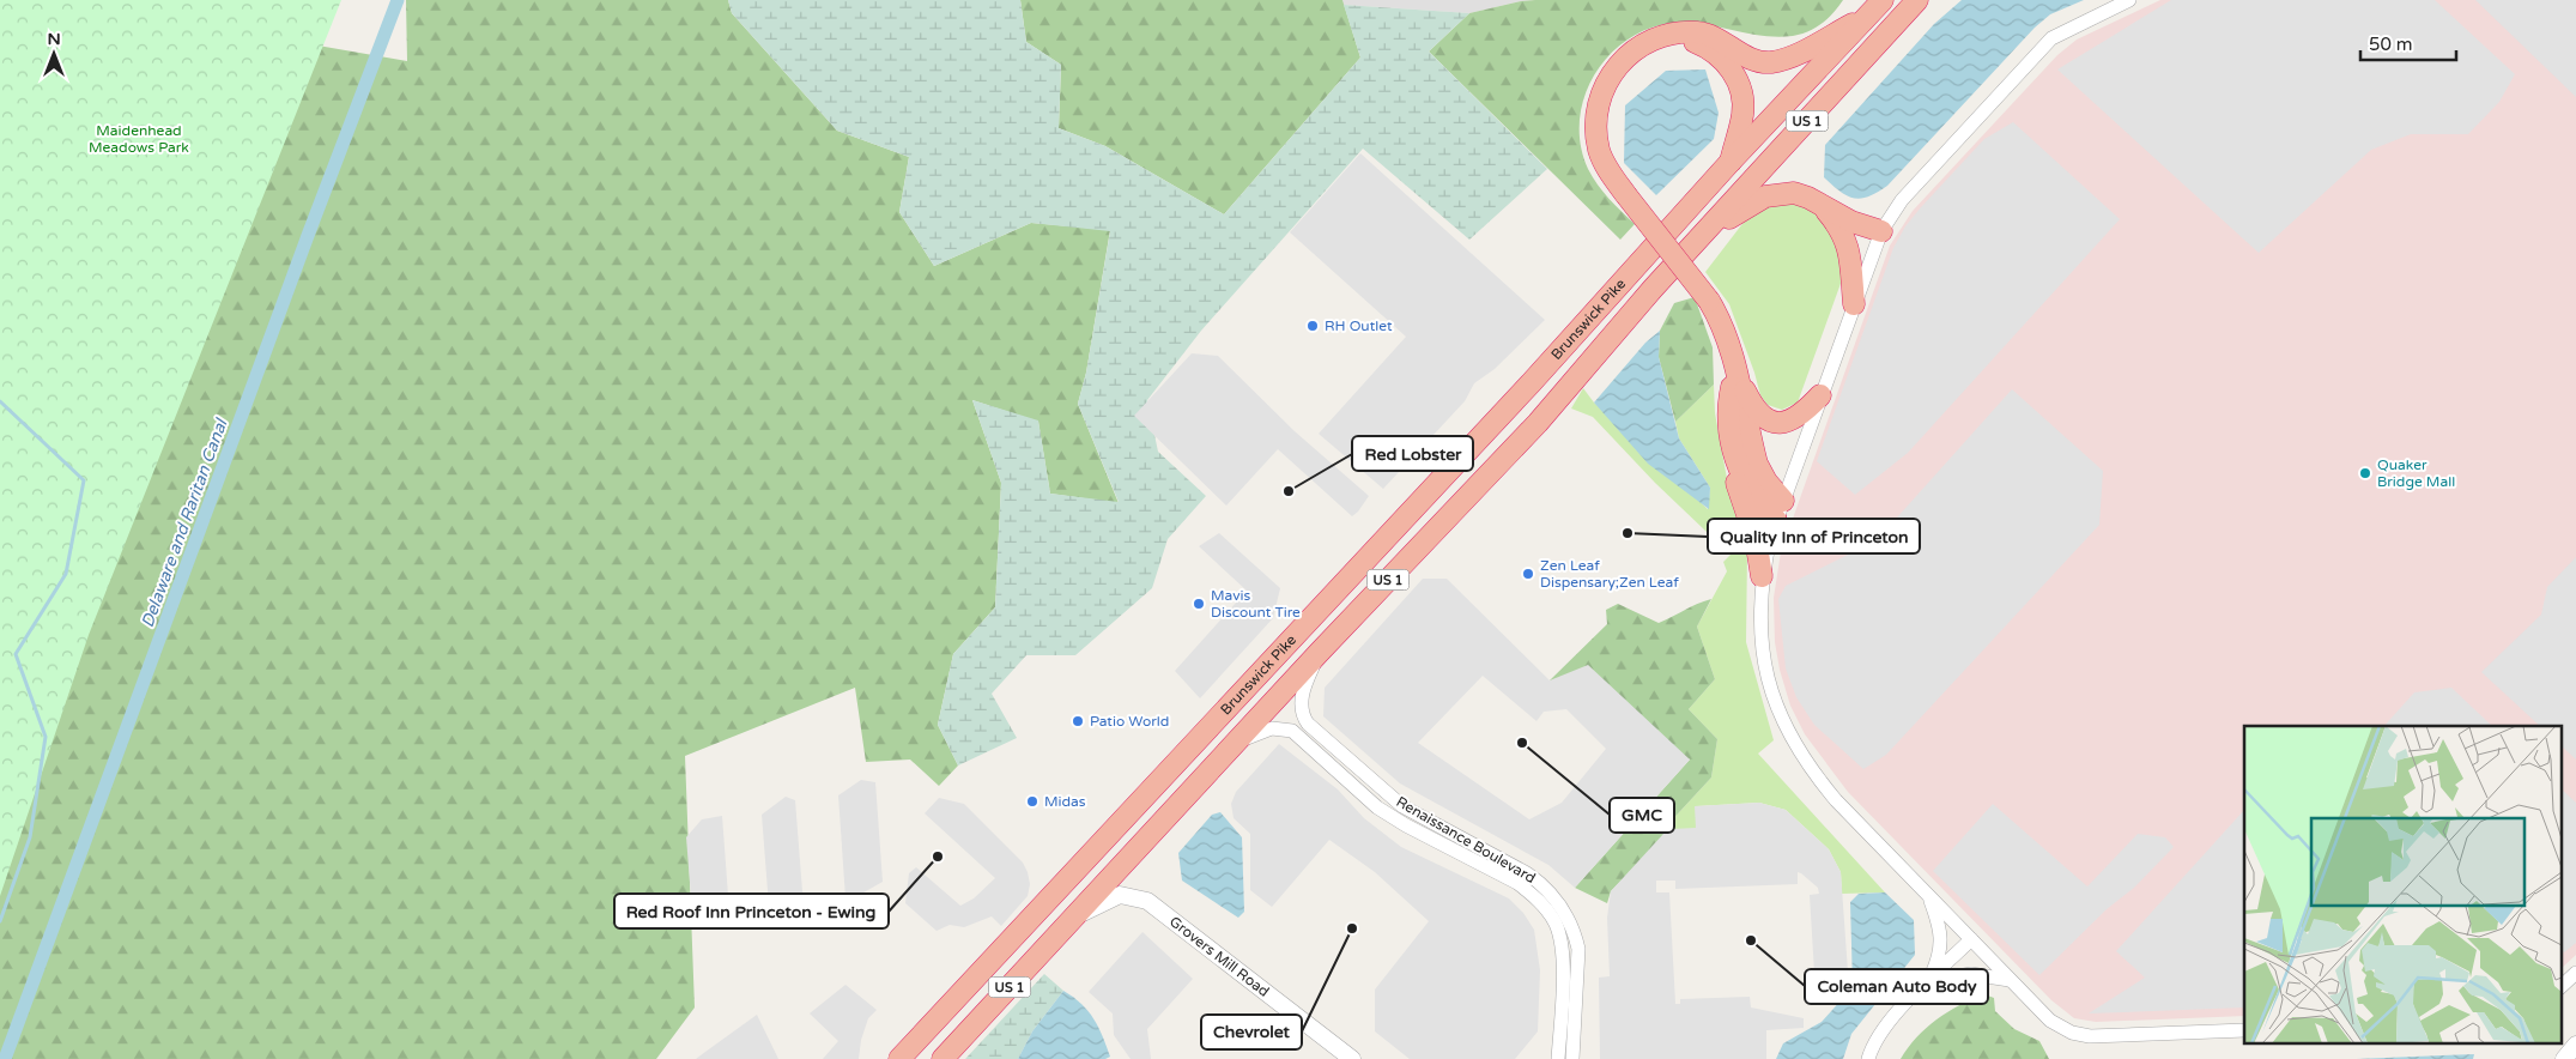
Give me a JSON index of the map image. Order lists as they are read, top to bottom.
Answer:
{
  "streets": {
    "highway": ["US 1", "Brunswick Pike"],
    "street": ["Renaissance Boulevard", "Grovers Mill Road"]
  },
  "crossings": [
    ["Brunswick Pike", "Renaissance Boulevard"],
    ["Brunswick Pike", "Grovers Mill Road"]
  ],
  "water": ["Delaware and Raritan Canal"],
  "parks": ["Maidenhead Meadows Park"],
  "places": [
    "RH Outlet",
    "Quaker Bridge Mall",
    "Red Lobster",
    "Quality Inn of Princeton",
    "Zen Leaf Dispensary;Zen Leaf",
    "Mavis Discount Tire",
    "Patio World",
    "GMC",
    "Midas",
    "Red Roof Inn Princeton - Ewing",
    "Chevrolet",
    "Coleman Auto Body"
  ],
  "scale_bar": "50 m",
  "north": "top"
}
